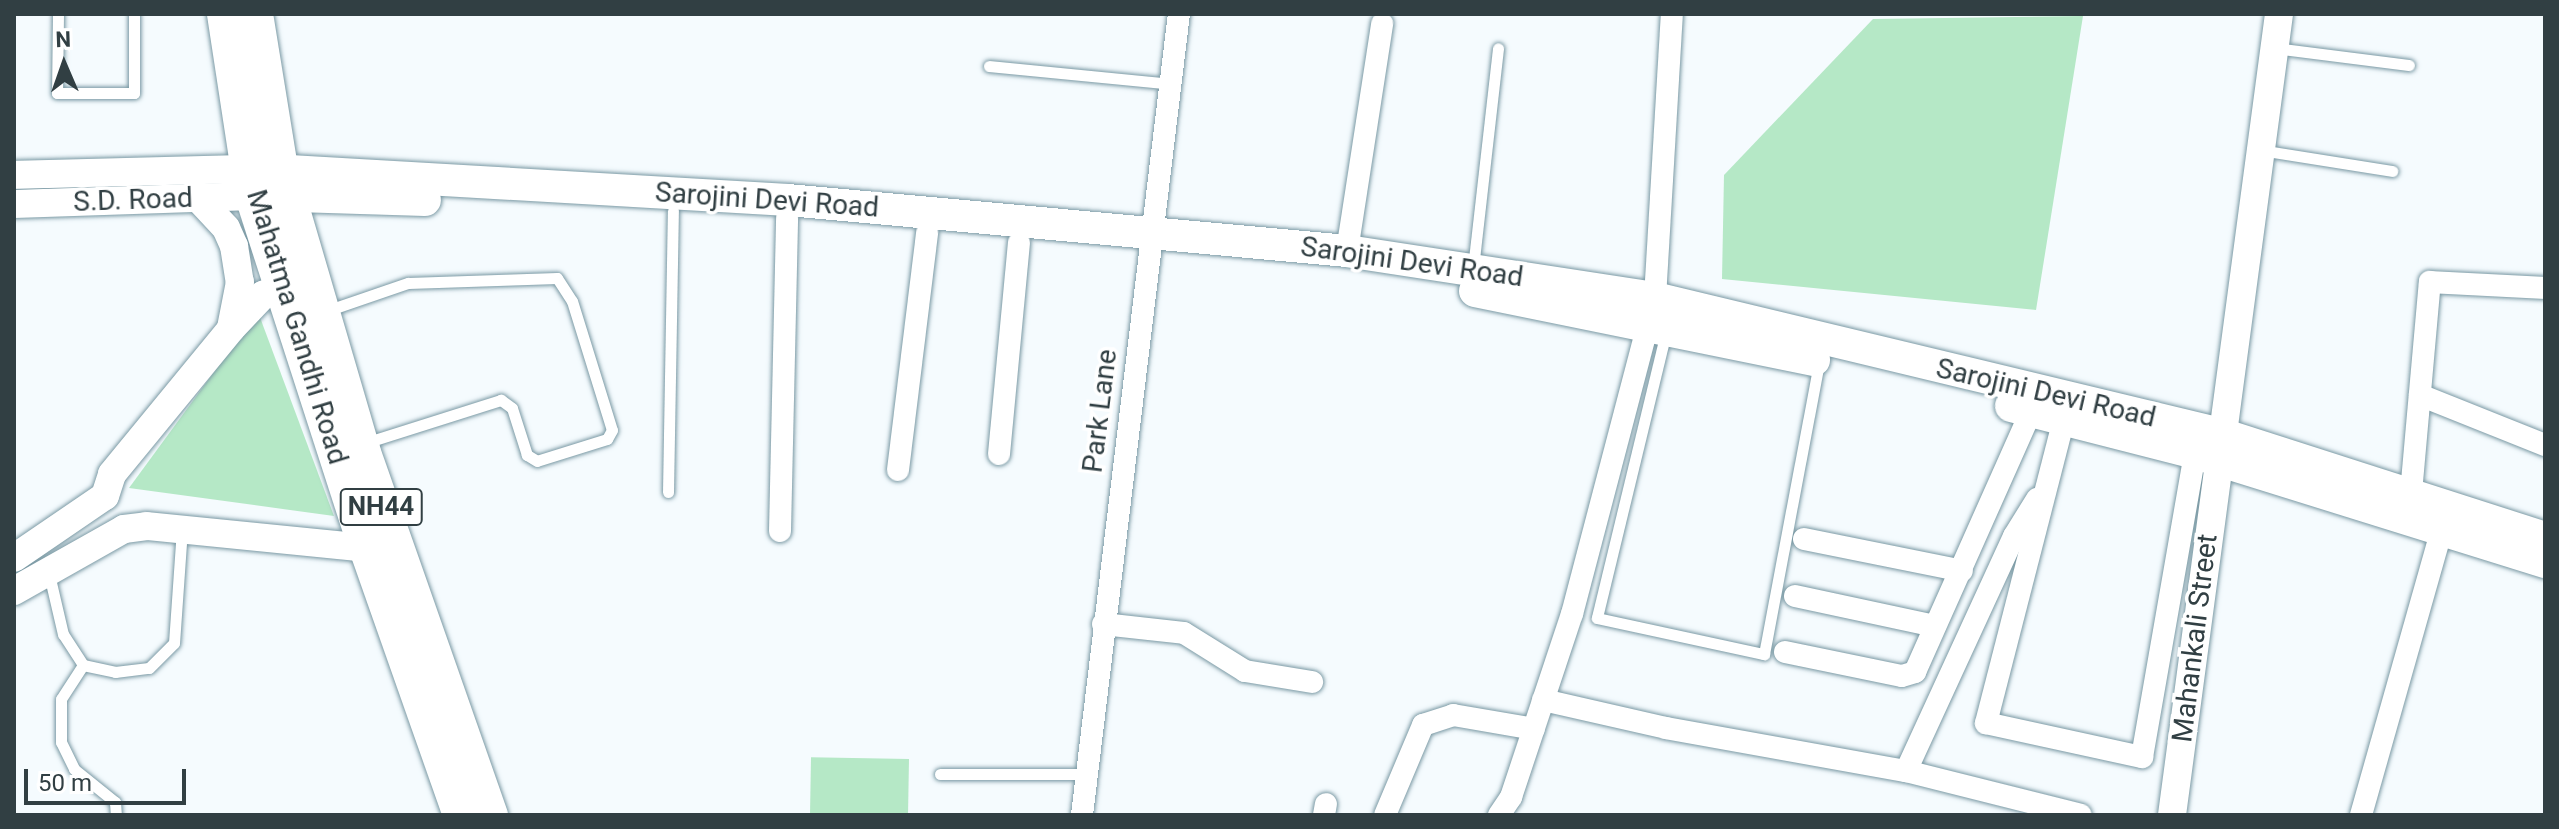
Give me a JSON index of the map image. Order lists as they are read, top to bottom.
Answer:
{
  "streets": {
    "highway": ["Mahatma Gandhi Road", "NH44"],
    "main road": ["Sarojini Devi Road"],
    "street": ["S.D. Road", "Park Lane", "Mahankali Street"]
  },
  "crossings": [
    ["S.D. Road", "Sarojini Devi Road"],
    ["S.D. Road", "Mahatma Gandhi Road"],
    ["Sarojini Devi Road", "Mahatma Gandhi Road"],
    ["Sarojini Devi Road", "Park Lane"],
    ["Sarojini Devi Road", "Mahankali Street"]
  ],
  "scale_bar": "50 m",
  "north": "top"
}
